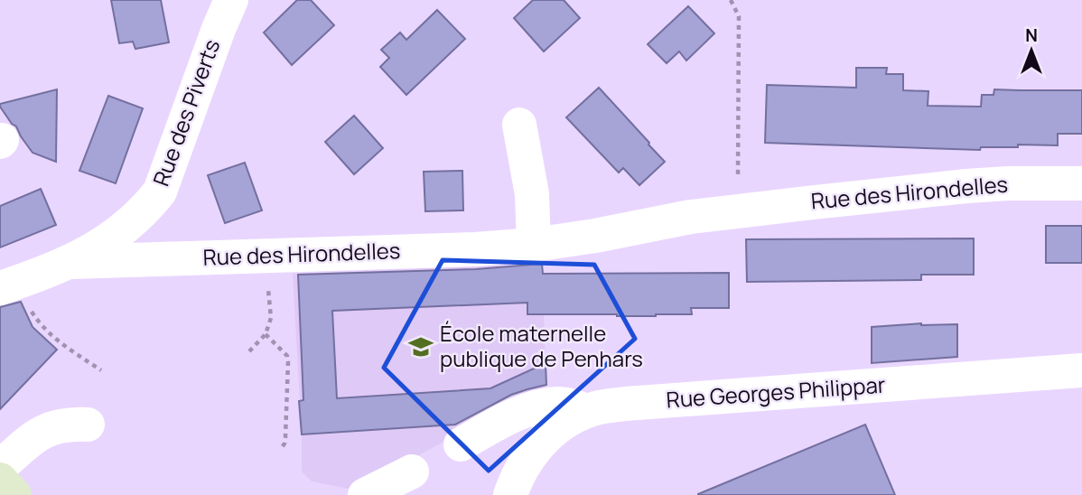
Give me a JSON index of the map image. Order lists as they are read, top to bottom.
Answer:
{
  "streets": {
    "street": ["Rue des Piverts", "Rue des Hirondelles", "Rue Georges Philippar"]
  },
  "crossings": [
    ["Rue des Piverts", "Rue des Hirondelles"]
  ],
  "places": {
    "school or university": ["École maternelle publique de Penhars"]
  },
  "north": "top"
}
